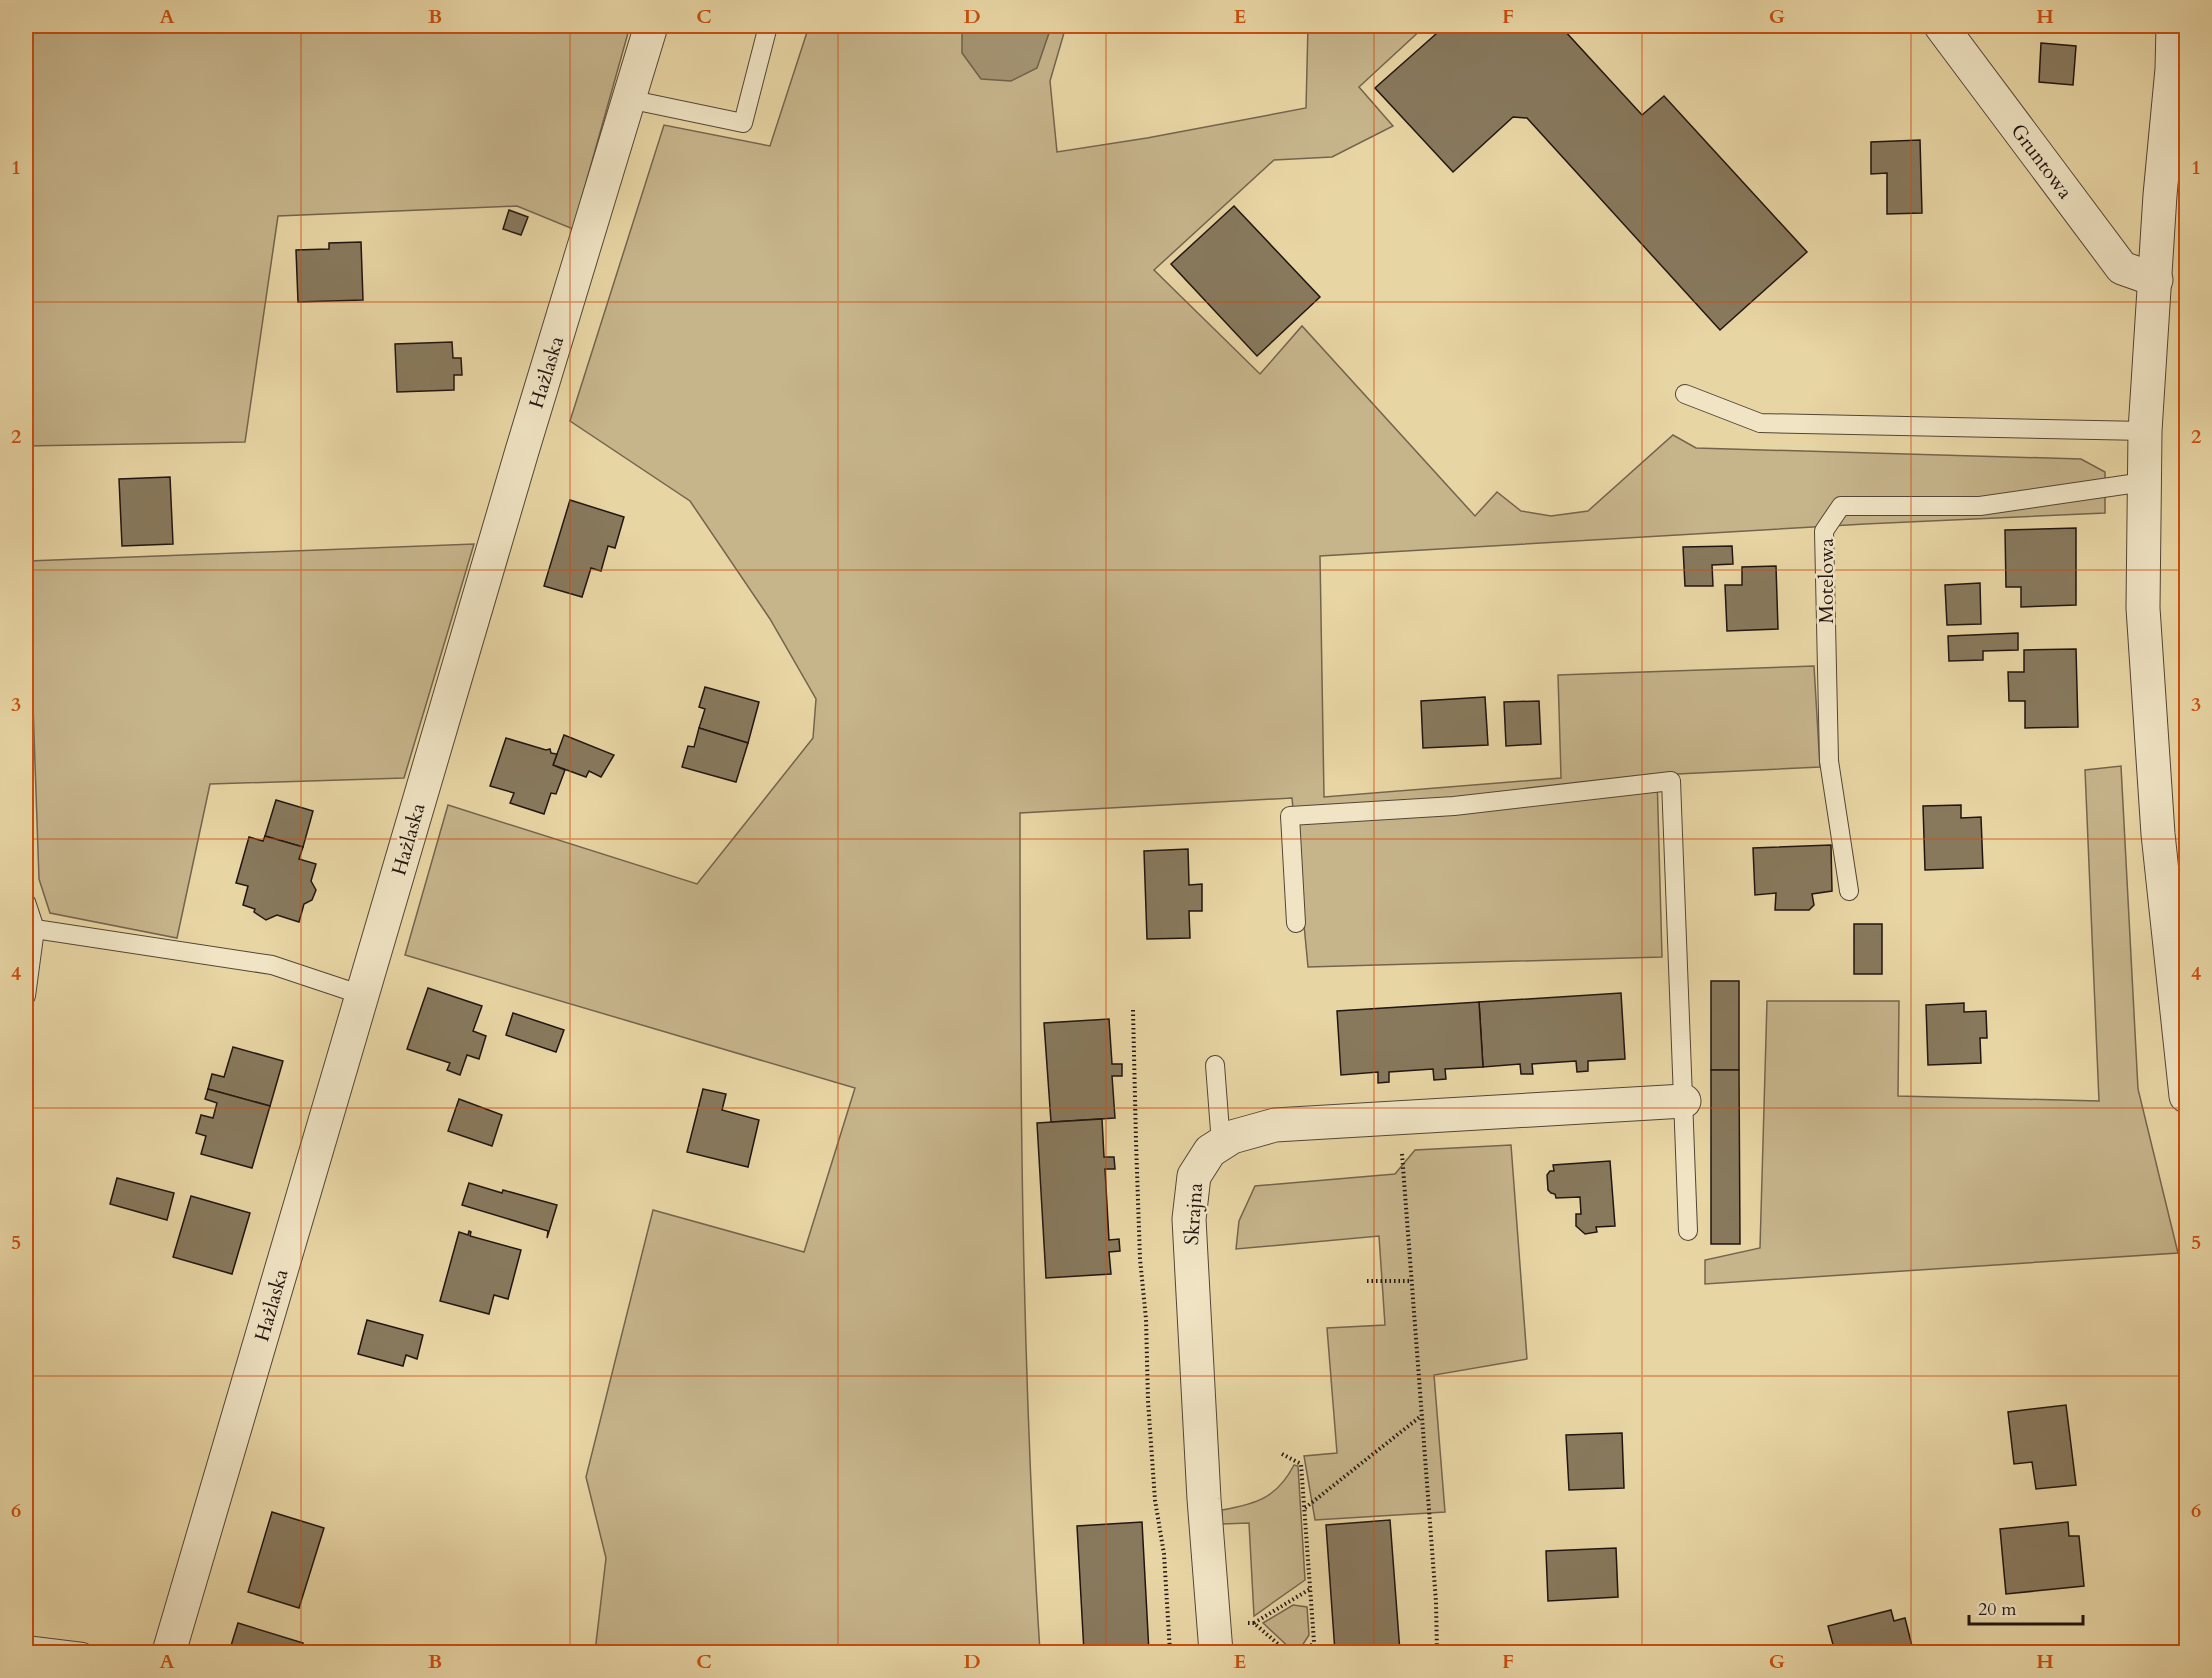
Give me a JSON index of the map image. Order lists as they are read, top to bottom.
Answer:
{
  "streets": {
    "street": ["Gruntowa", "Hażlaska", "Skrajna"],
    "lane": ["Motelowa"]
  },
  "scale_bar": "20 m",
  "grid": {
    "columns": [
      "A",
      "B",
      "C",
      "D",
      "E",
      "F",
      "G",
      "H"
    ],
    "rows": [
      "1",
      "2",
      "3",
      "4",
      "5",
      "6"
    ]
  }
}
